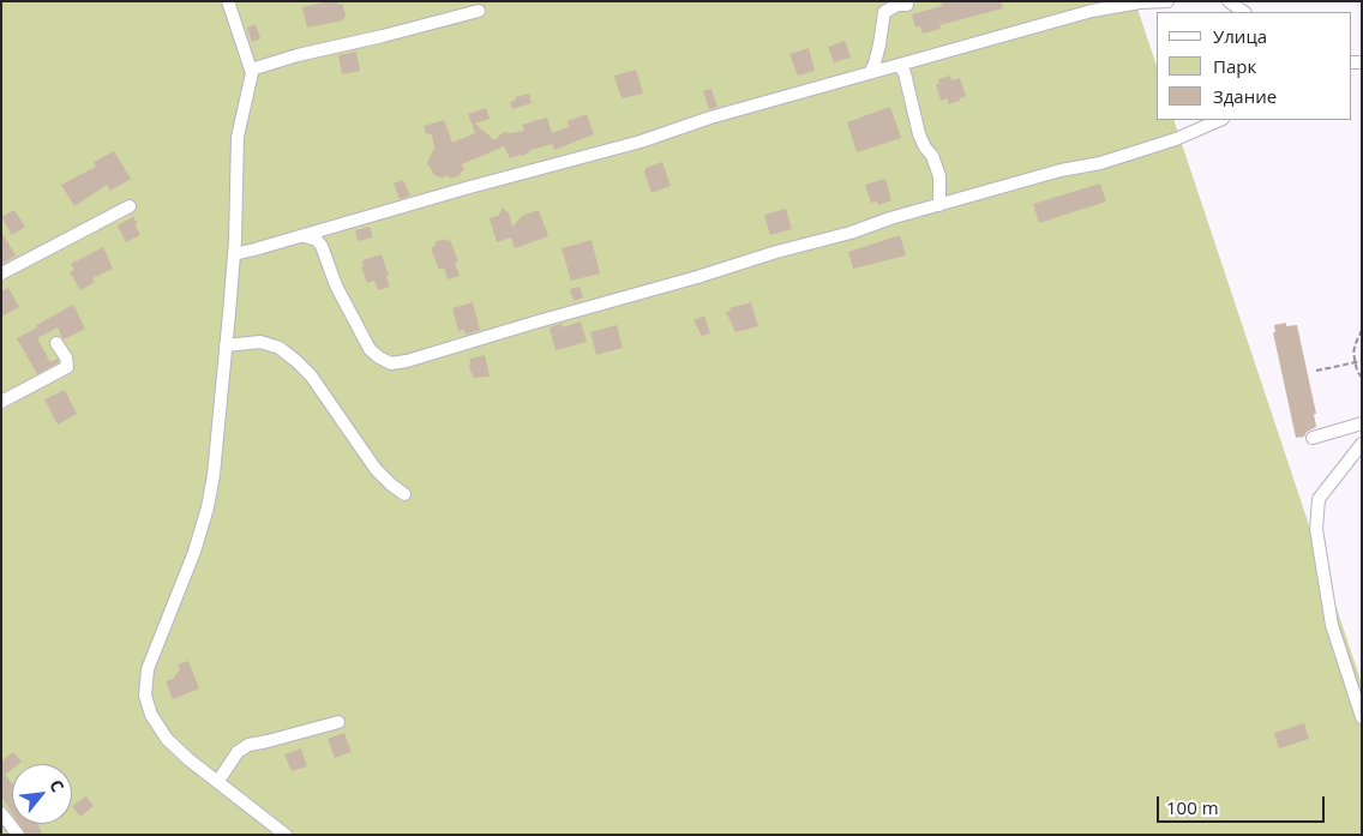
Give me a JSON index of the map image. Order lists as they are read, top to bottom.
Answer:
{
  "legend": ["Улица", "Парк", "Здание"],
  "scale_bar": "100 m",
  "north": "top right"
}
